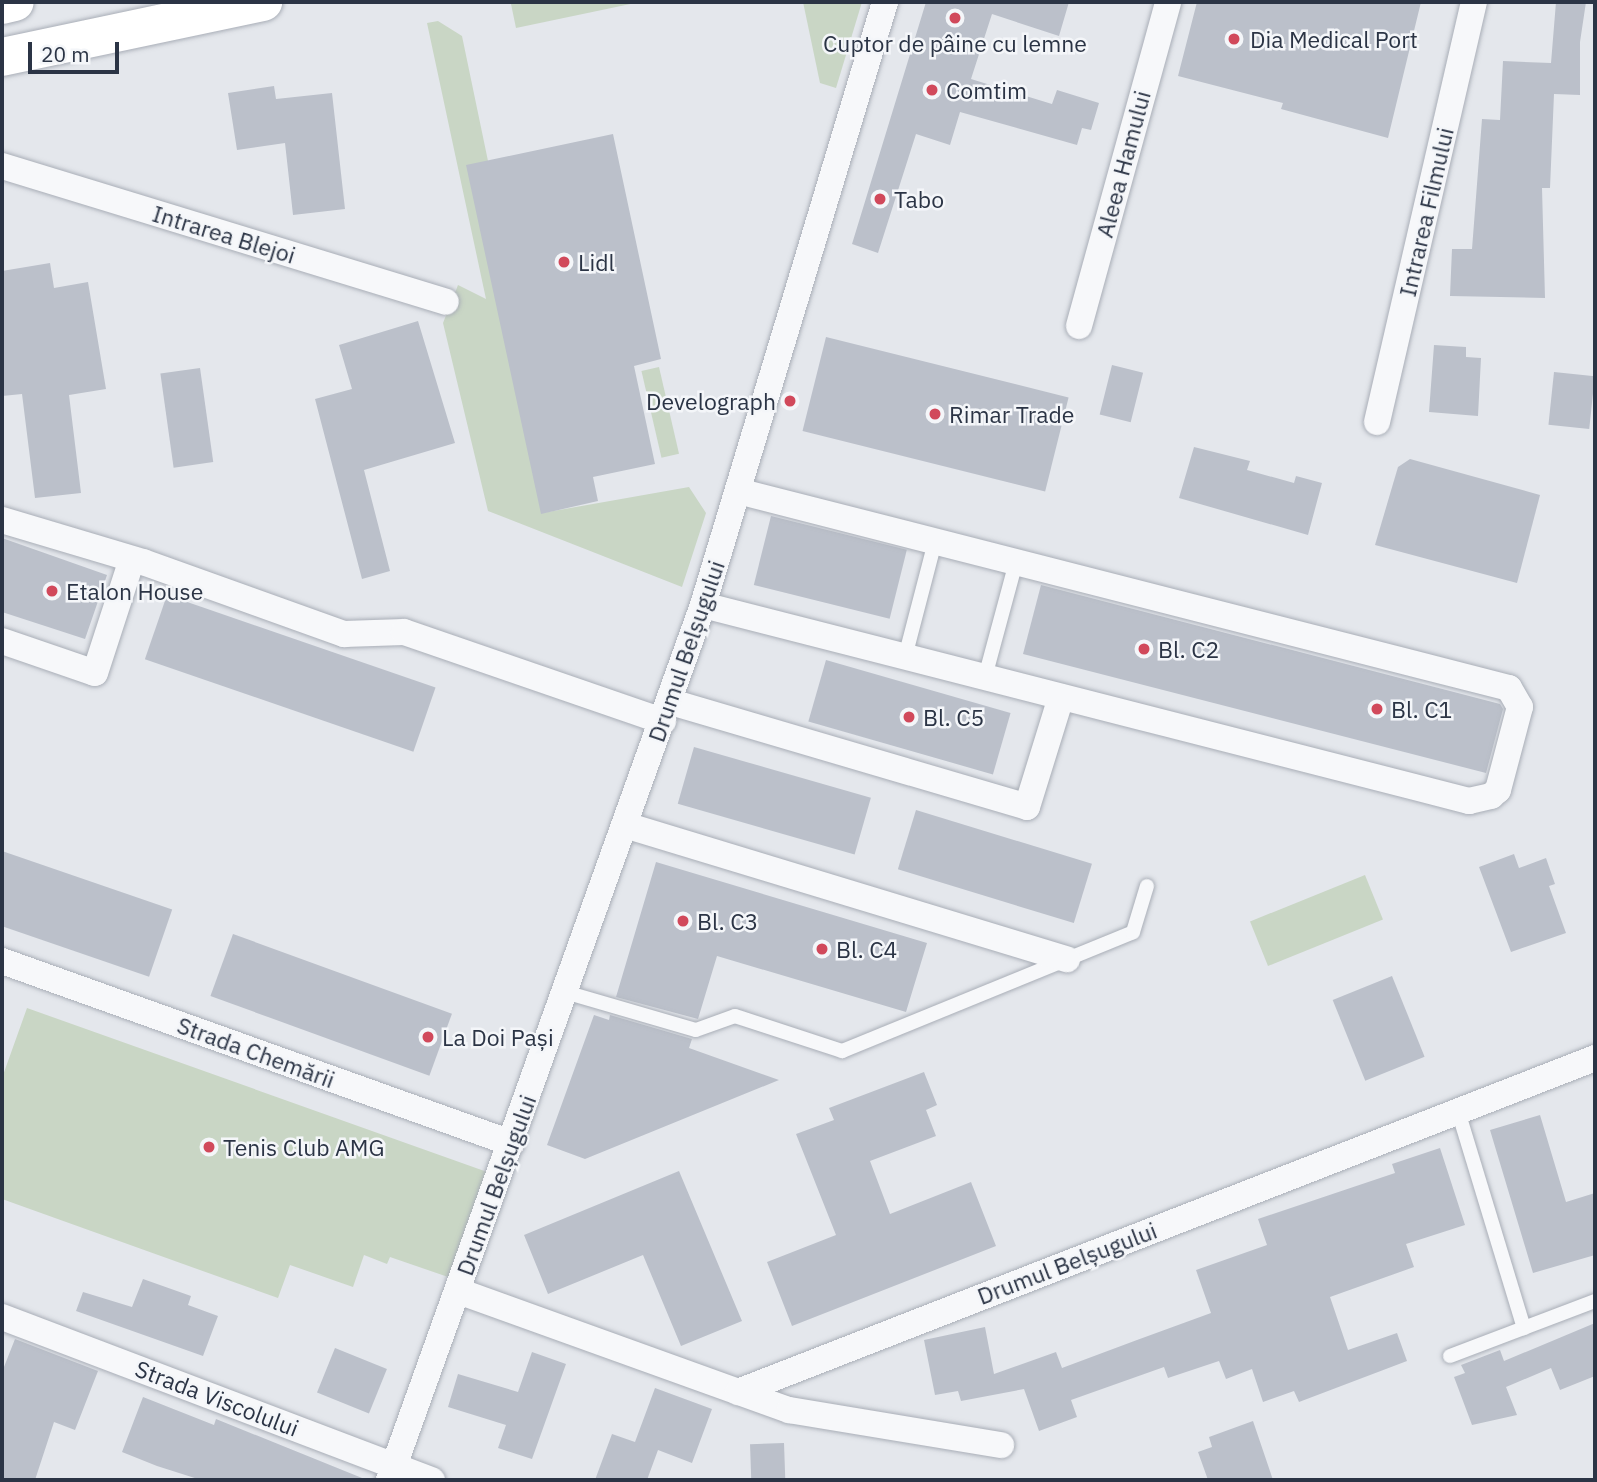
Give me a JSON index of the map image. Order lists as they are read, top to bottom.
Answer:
{
  "streets": {
    "street": [
      "Aleea Hamului",
      "Intrarea Filmului",
      "Intrarea Blejoi",
      "Drumul Belșugului",
      "Strada Chemării",
      "Strada Viscolului"
    ]
  },
  "crossings": [
    ["Drumul Belșugului", "Strada Chemării"],
    ["Drumul Belșugului", "Strada Viscolului"]
  ],
  "places": [
    "Cuptor de pâine cu lemne",
    "Dia Medical Port",
    "Comtim",
    "Tabo",
    "Lidl",
    "Develograph",
    "Rimar Trade",
    "Etalon House",
    "Bl. C2",
    "Bl. C1",
    "Bl. C5",
    "Bl. C3",
    "Bl. C4",
    "La Doi Pași",
    "Tenis Club AMG"
  ],
  "scale_bar": "20 m"
}
